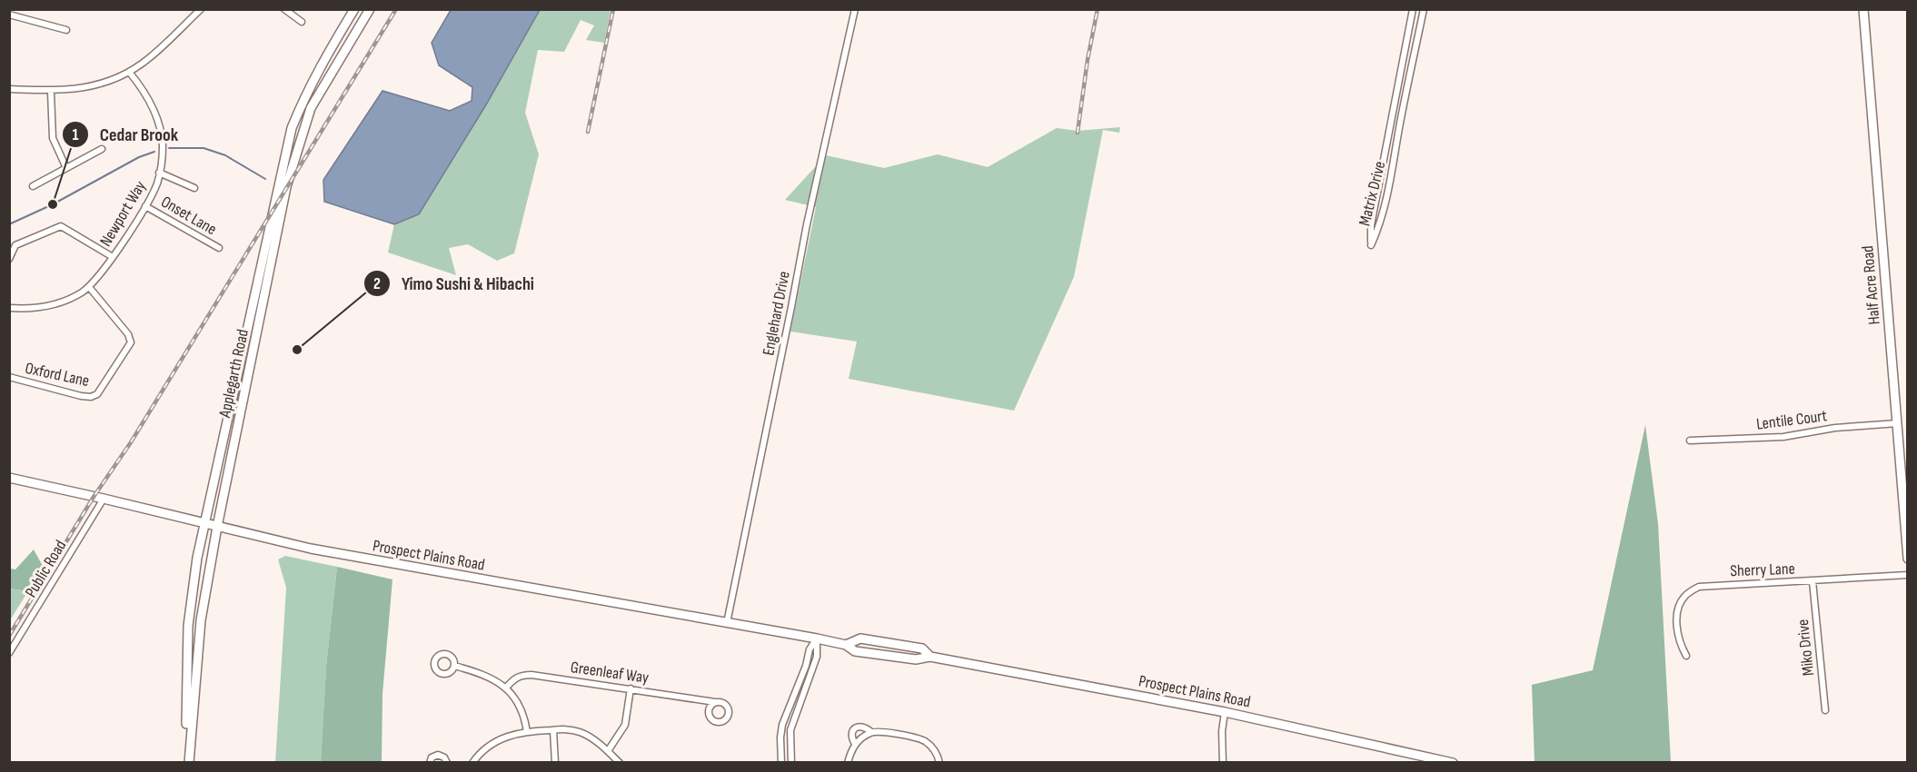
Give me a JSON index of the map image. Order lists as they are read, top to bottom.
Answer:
{
  "streets": {
    "street": [
      "Matrix Drive",
      "Newport Way",
      "Onset Lane",
      "Half Acre Road",
      "Englehard Drive",
      "Applegarth Road",
      "Oxford Lane",
      "Lentile Court",
      "Prospect Plains Road",
      "Public Road",
      "Sherry Lane",
      "Miko Drive",
      "Greenleaf Way"
    ]
  },
  "crossings": [
    ["Newport Way", "Onset Lane"],
    ["Newport Way", "Oxford Lane"],
    ["Half Acre Road", "Lentile Court"],
    ["Englehard Drive", "Prospect Plains Road"],
    ["Applegarth Road", "Prospect Plains Road"],
    ["Prospect Plains Road", "Public Road"],
    ["Sherry Lane", "Miko Drive"]
  ],
  "places": ["Cedar Brook", "Yimo Sushi & Hibachi"]
}
